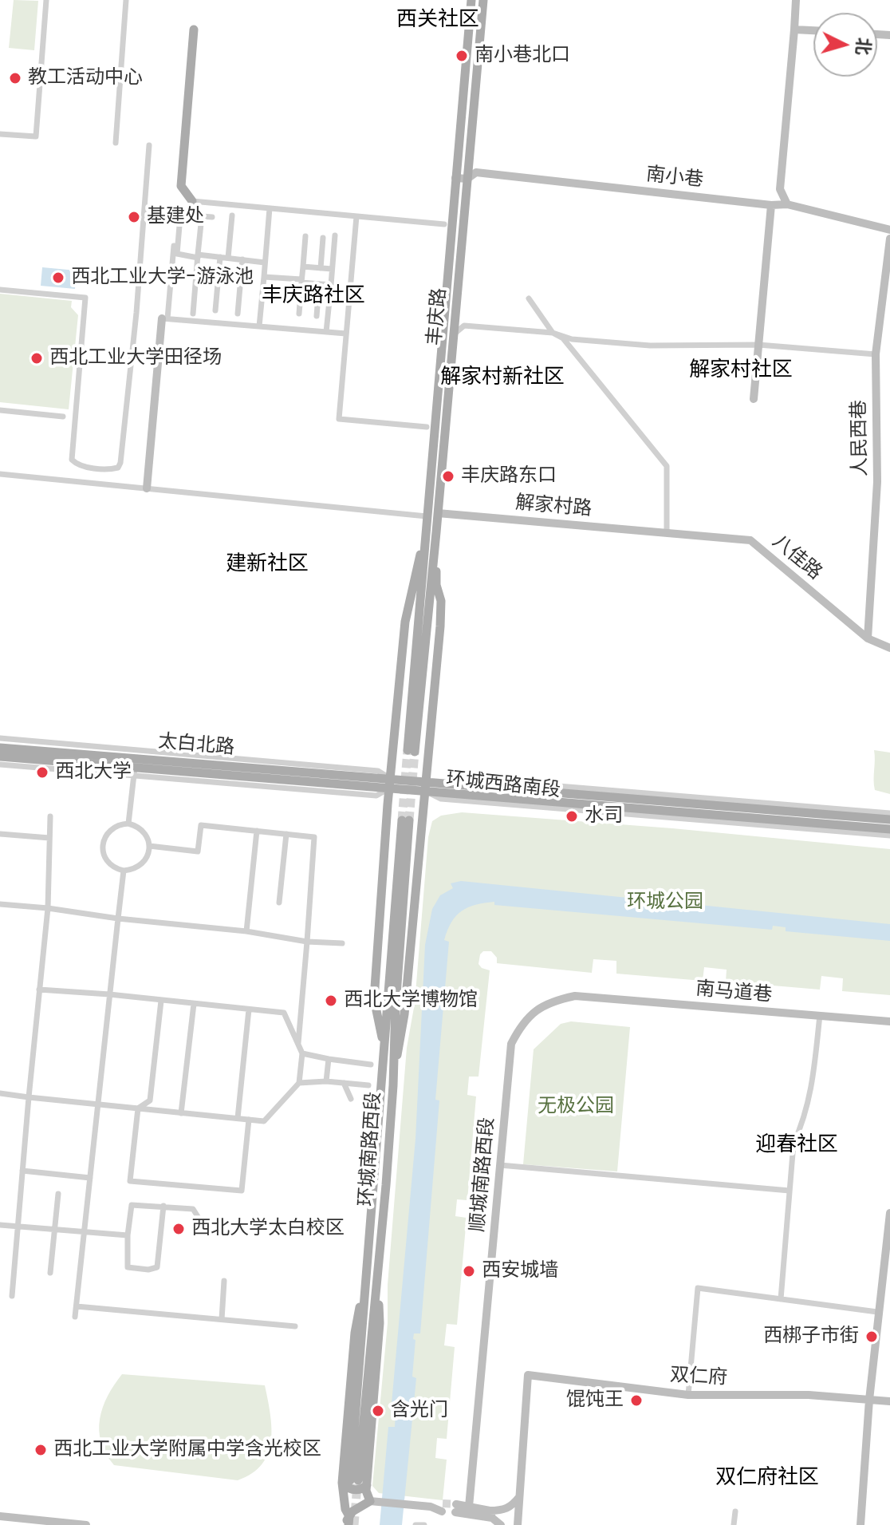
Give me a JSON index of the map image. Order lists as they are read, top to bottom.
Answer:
{
  "streets": {
    "main road": [
      "丰庆路",
      "太白北路",
      "环城西路南段",
      "环城南路西段"
    ],
    "street": [
      "南小巷",
      "人民西巷",
      "解家村路",
      "八佳路",
      "南马道巷",
      "顺城南路西段",
      "双仁府"
    ]
  },
  "crossings": [
    ["南小巷", "丰庆路"],
    ["丰庆路", "解家村路"],
    ["人民西巷", "八佳路"],
    ["解家村路", "八佳路"],
    ["太白北路", "环城西路南段"],
    ["南马道巷", "顺城南路西段"]
  ],
  "districts": [
    "西关社区",
    "丰庆路社区",
    "解家村社区",
    "解家村新社区",
    "建新社区",
    "迎春社区",
    "双仁府社区"
  ],
  "parks": ["环城公园", "无极公园"],
  "places": [
    "南小巷北口",
    "教工活动中心",
    "基建处",
    "西北工业大学-游泳池",
    "西北工业大学田径场",
    "丰庆路东口",
    "西北大学",
    "水司",
    "西北大学博物馆",
    "西北大学太白校区",
    "西安城墙",
    "西梆子市街",
    "馄饨王",
    "含光门",
    "西北工业大学附属中学含光校区"
  ],
  "north": "right"
}
